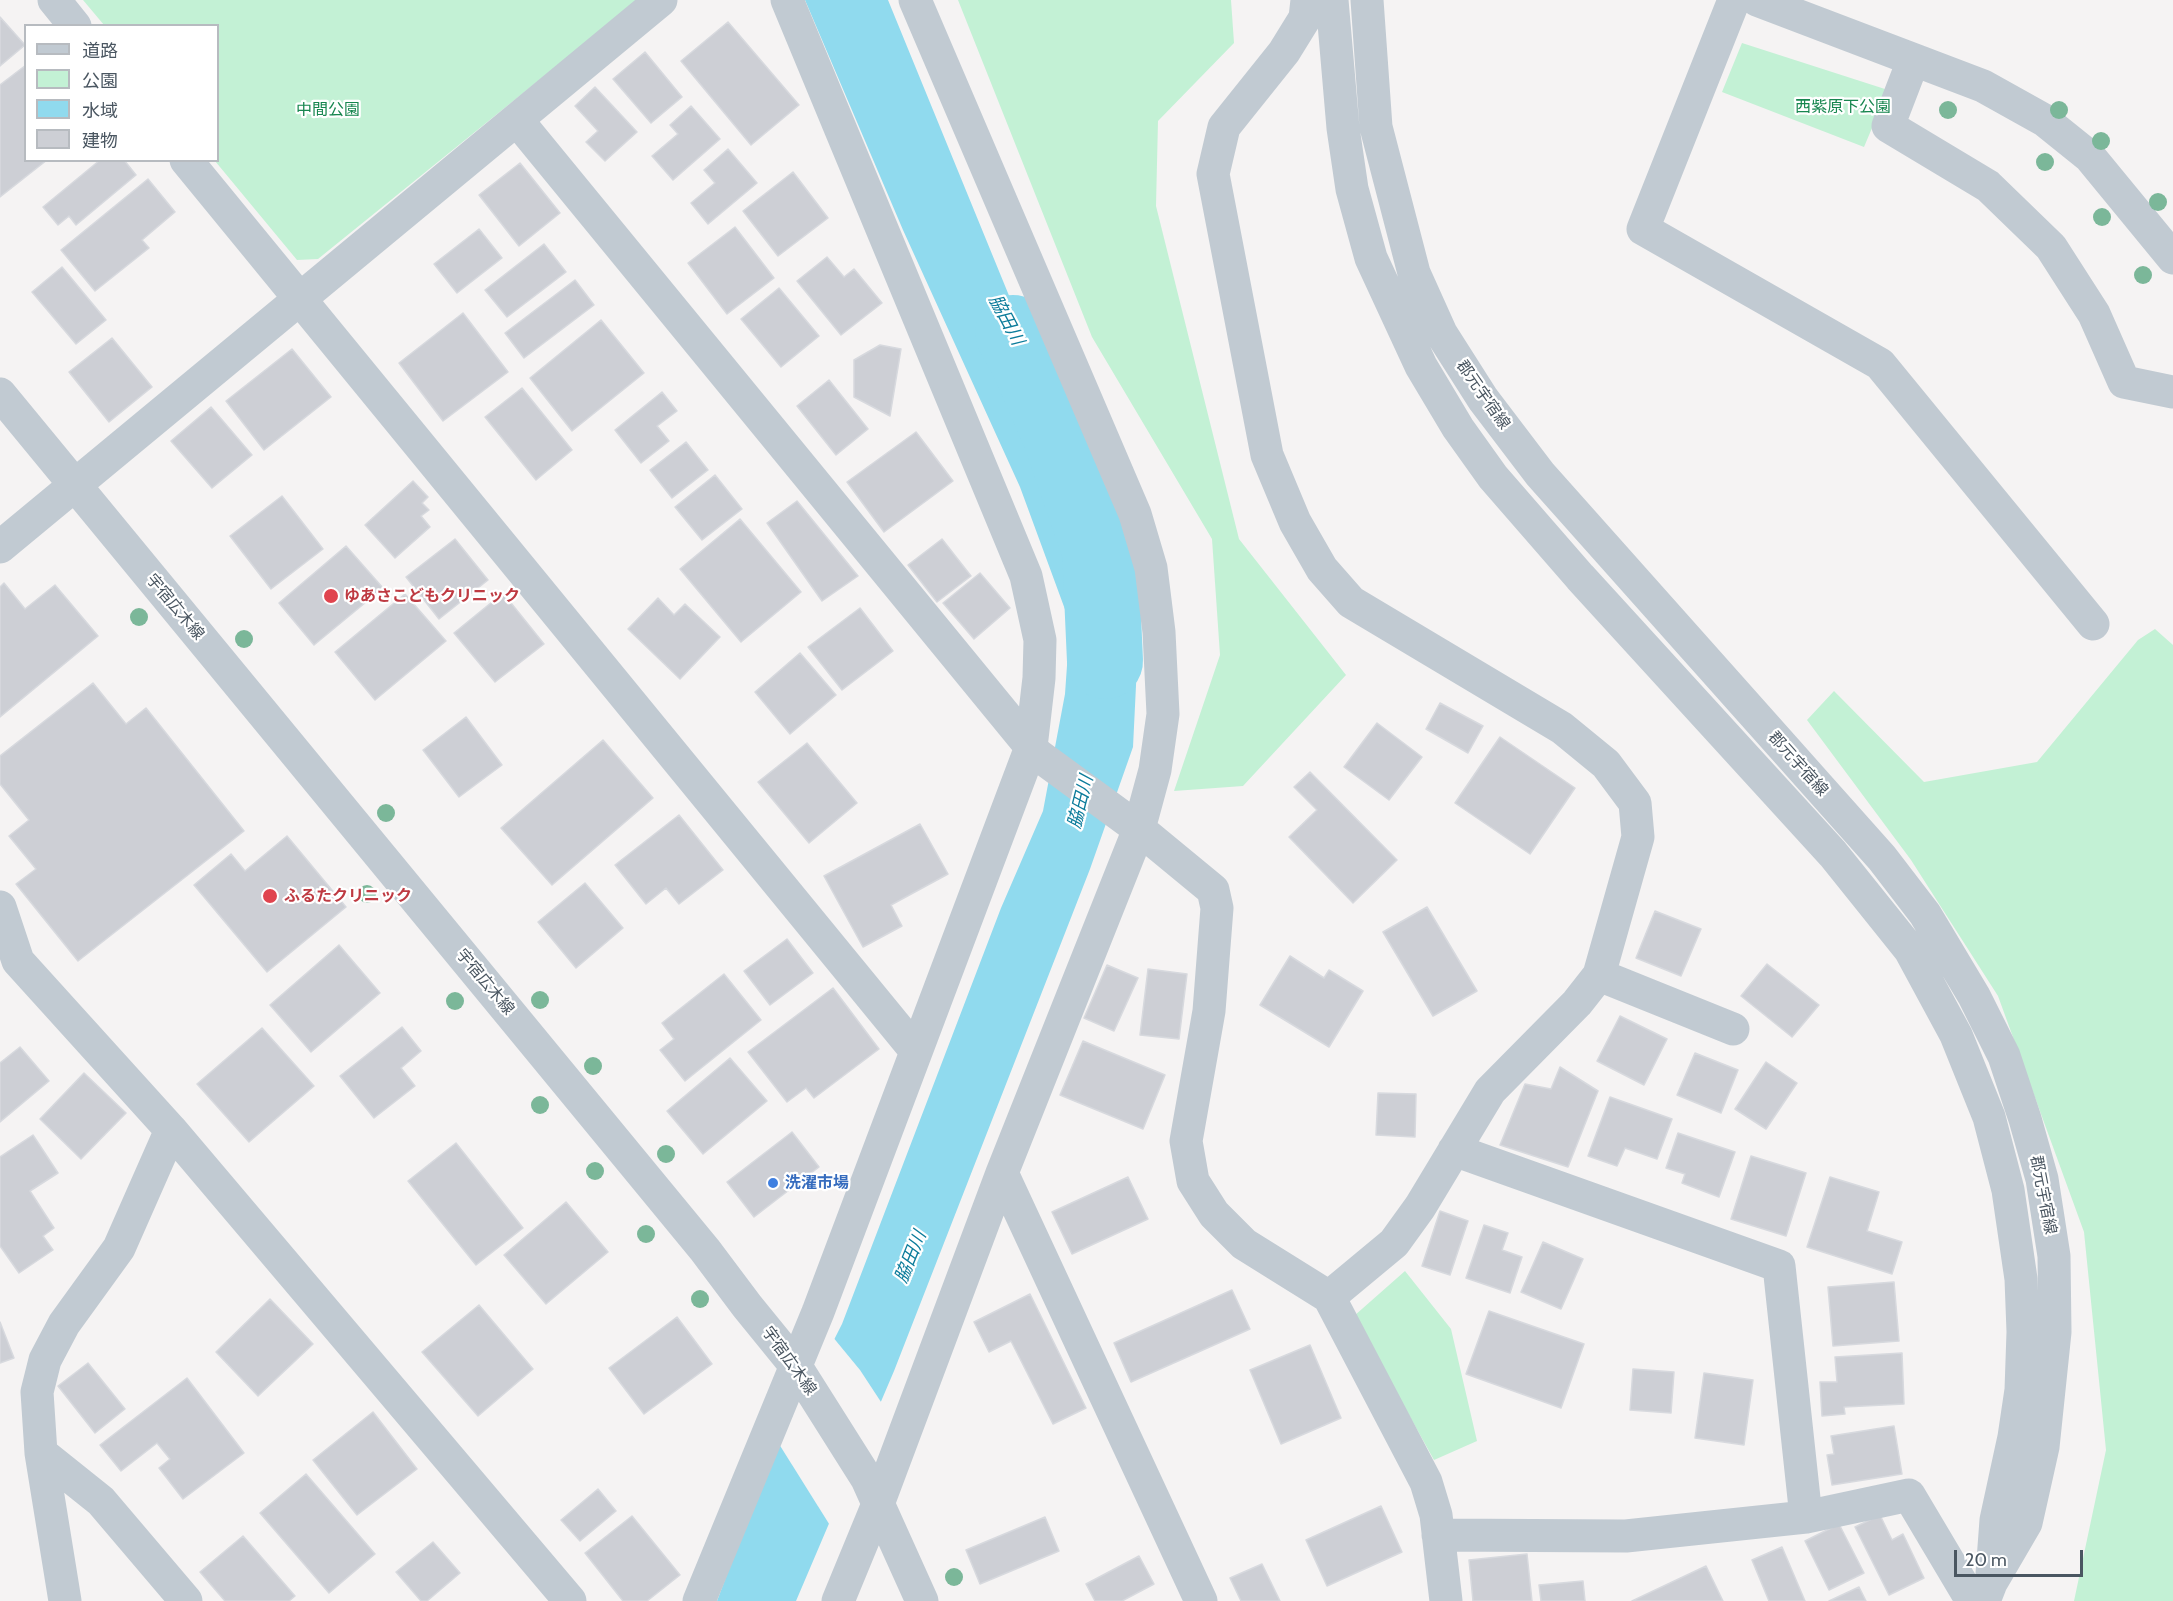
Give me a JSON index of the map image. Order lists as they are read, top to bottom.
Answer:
{
  "streets": {
    "street": ["郡元宇宿線", "宇宿広木線"]
  },
  "water": ["脇田川"],
  "parks": ["西紫原下公園", "中間公園"],
  "places": ["ゆあさこどもクリニック", "ふるたクリニック", "洗濯市場"],
  "legend": [
    "道路",
    "公園",
    "水域",
    "建物"
  ],
  "scale_bar": "20 m"
}
